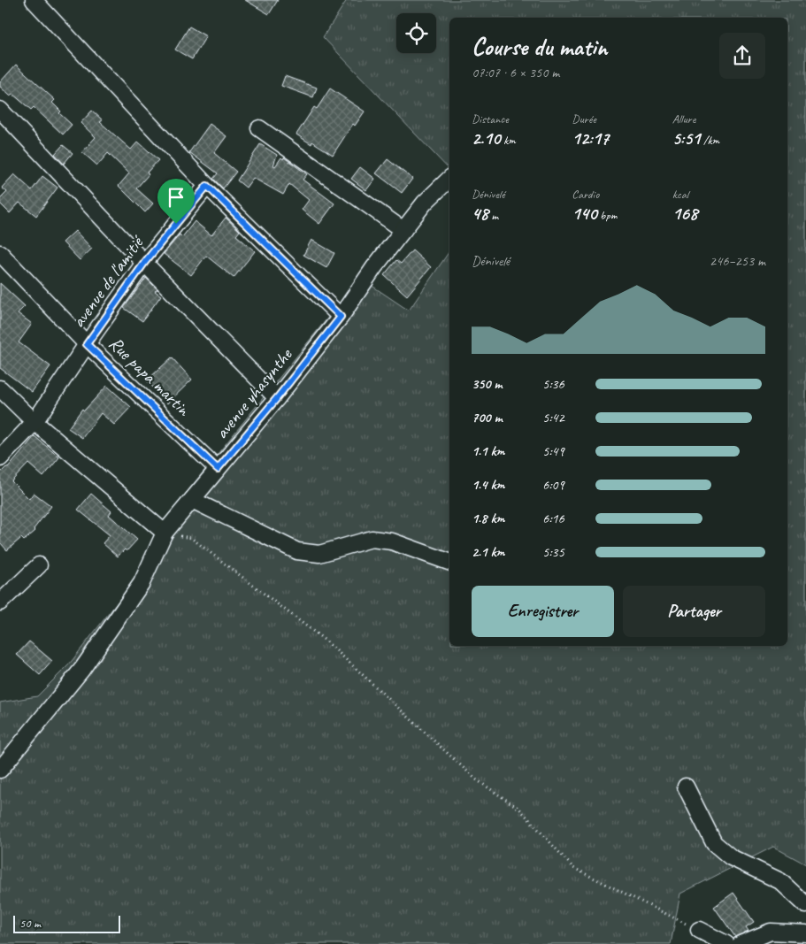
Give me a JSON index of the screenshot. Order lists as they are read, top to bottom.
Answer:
{
  "streets": {
    "street": ["avenue de l'amitié", "Rue papa martin", "avenue yhasynthe"]
  },
  "crossings": [
    ["avenue de l'amitié", "Rue papa martin"],
    ["Rue papa martin", "avenue yhasynthe"]
  ],
  "scale_bar": "50 m",
  "page": {
    "heading": ["Course du matin", "07:07 · 6 × 350 m"],
    "stats": [
      ["Distance", "2.10 km"],
      ["Durée", "12:17"],
      ["Allure", "5:51 /km"],
      ["Dénivelé", "48 m"],
      ["Cardio", "140 bpm"],
      ["kcal", "168"]
    ],
    "chart": ["Dénivelé", "246–253 m"],
    "list": [
      {
        "name": "350 m",
        "note": "5:36"
      },
      {
        "name": "700 m",
        "note": "5:42"
      },
      {
        "name": "1.1 km",
        "note": "5:49"
      },
      {
        "name": "1.4 km",
        "note": "6:09"
      },
      {
        "name": "1.8 km",
        "note": "6:16"
      },
      {
        "name": "2.1 km",
        "note": "5:35"
      }
    ],
    "buttons": ["Enregistrer", "Partager"],
    "scale": "50 m"
  }
}
